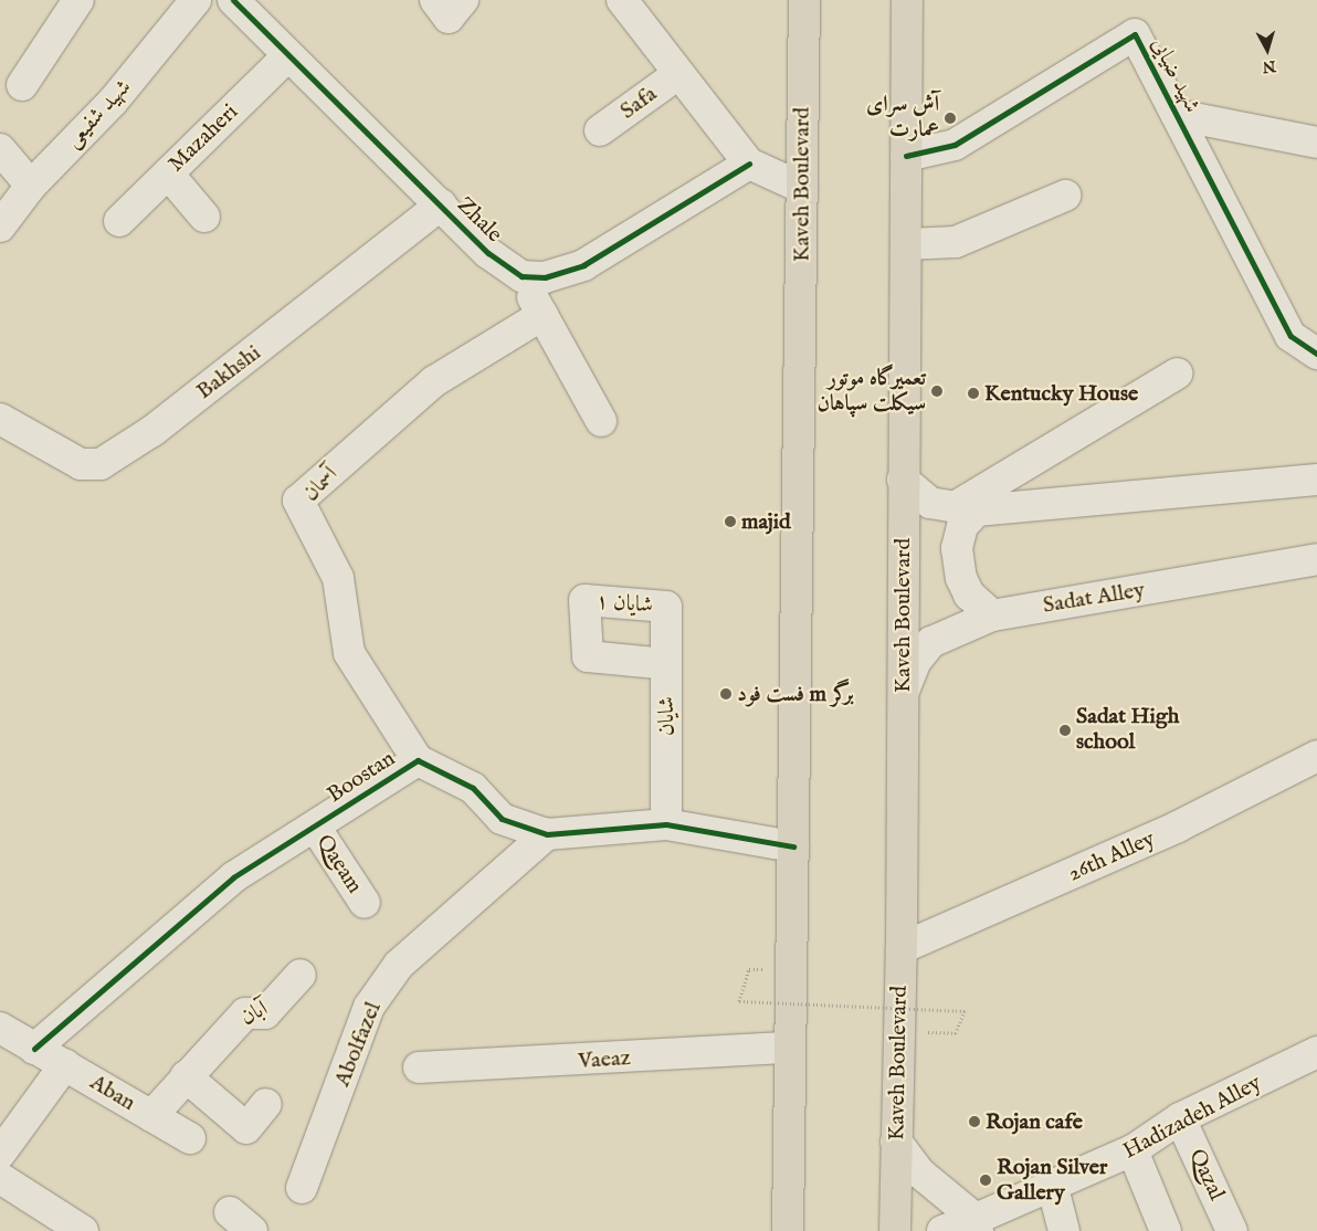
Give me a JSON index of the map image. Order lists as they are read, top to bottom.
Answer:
{
  "streets": {
    "main road": ["Kaveh Boulevard"],
    "street": [
      "شهید ضیایی",
      "Safa",
      "شهید شفیعی",
      "Mazaheri",
      "Zhale",
      "Bakhshi",
      "آسمان",
      "Sadat Alley",
      "شایان ۱",
      "شایان",
      "Boostan",
      "26th Alley",
      "Qaeam",
      "آبان",
      "Abolfazel",
      "Vaeaz",
      "Aban",
      "Hadizadeh Alley",
      "Qazal"
    ]
  },
  "crossings": [
    ["شهید ضیایی", "Kaveh Boulevard"],
    ["Mazaheri", "Zhale"],
    ["Kaveh Boulevard", "Sadat Alley"],
    ["Kaveh Boulevard", "Boostan"],
    ["Kaveh Boulevard", "26th Alley"],
    ["Kaveh Boulevard", "Vaeaz"],
    ["Zhale", "Bakhshi"],
    ["آسمان", "Boostan"],
    ["شایان ۱", "شایان"],
    ["شایان", "Boostan"],
    ["Boostan", "Qaeam"],
    ["Boostan", "Abolfazel"],
    ["Boostan", "Aban"],
    ["آبان", "Aban"],
    ["Hadizadeh Alley", "Qazal"]
  ],
  "places": [
    "آش سرای عمارت",
    "تعمیرگاه موتور سیکلت سپاهان",
    "Kentucky House",
    "majid",
    "فست فود m برگر",
    "Sadat High school",
    "Rojan cafe",
    "Rojan Silver Gallery"
  ],
  "north": "bottom"
}
